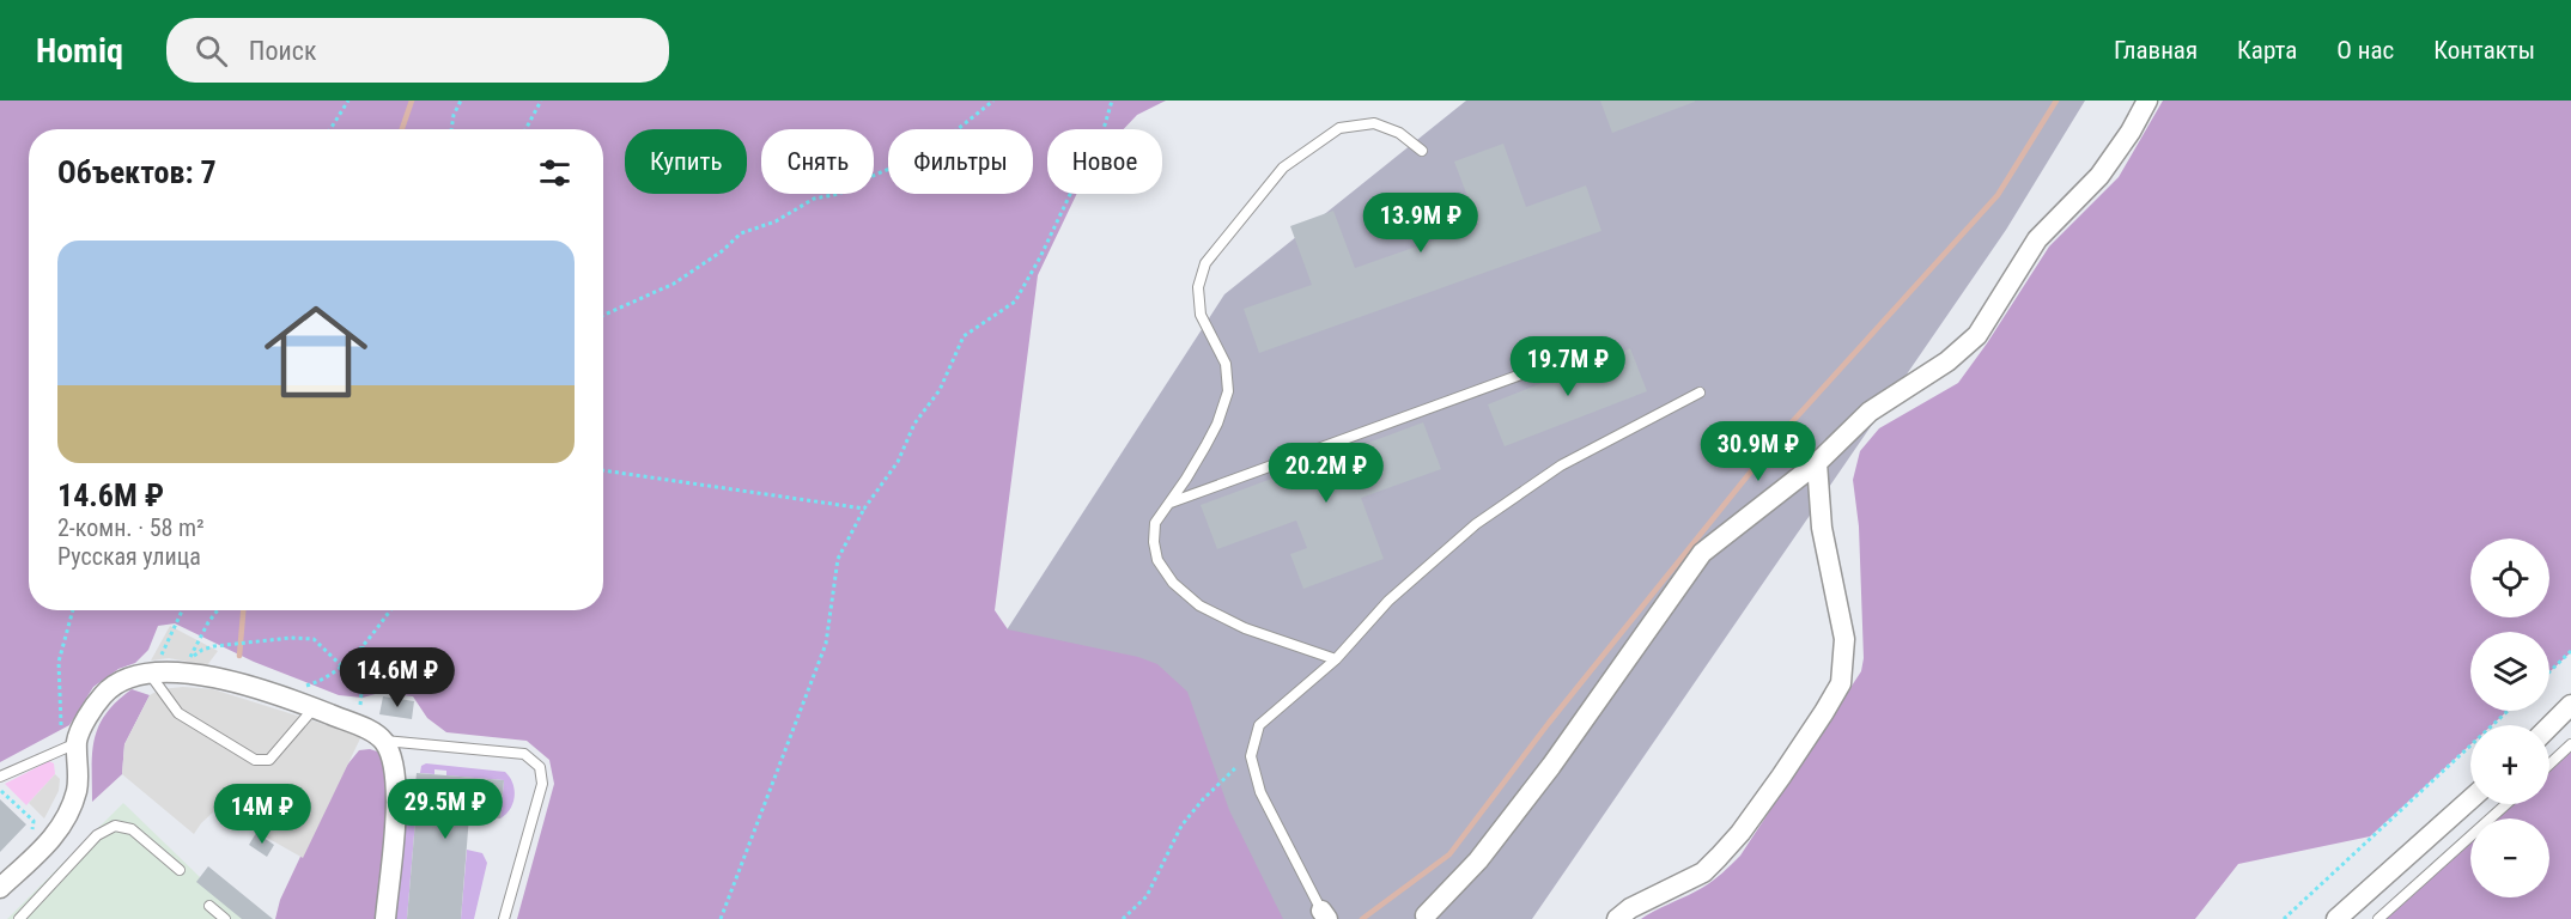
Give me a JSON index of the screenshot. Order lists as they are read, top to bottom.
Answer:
{
  "page": {
    "header": "Homiq",
    "search": "Поиск",
    "nav": [
      "Главная",
      "Карта",
      "О нас",
      "Контакты"
    ],
    "chip": [
      "Купить",
      "Снять",
      "Фильтры",
      "Новое"
    ],
    "heading": "Объектов: 7",
    "price": [
      "13.9M ₽",
      "19.7M ₽",
      "30.9M ₽",
      "20.2M ₽",
      "14.6M ₽",
      "29.5M ₽",
      "14M ₽"
    ],
    "list": [
      {
        "name": "14.6M ₽",
        "note": "2-комн. · 58 m² · Русская улица"
      }
    ],
    "map_buttons": ["+", "−"]
  }
}
